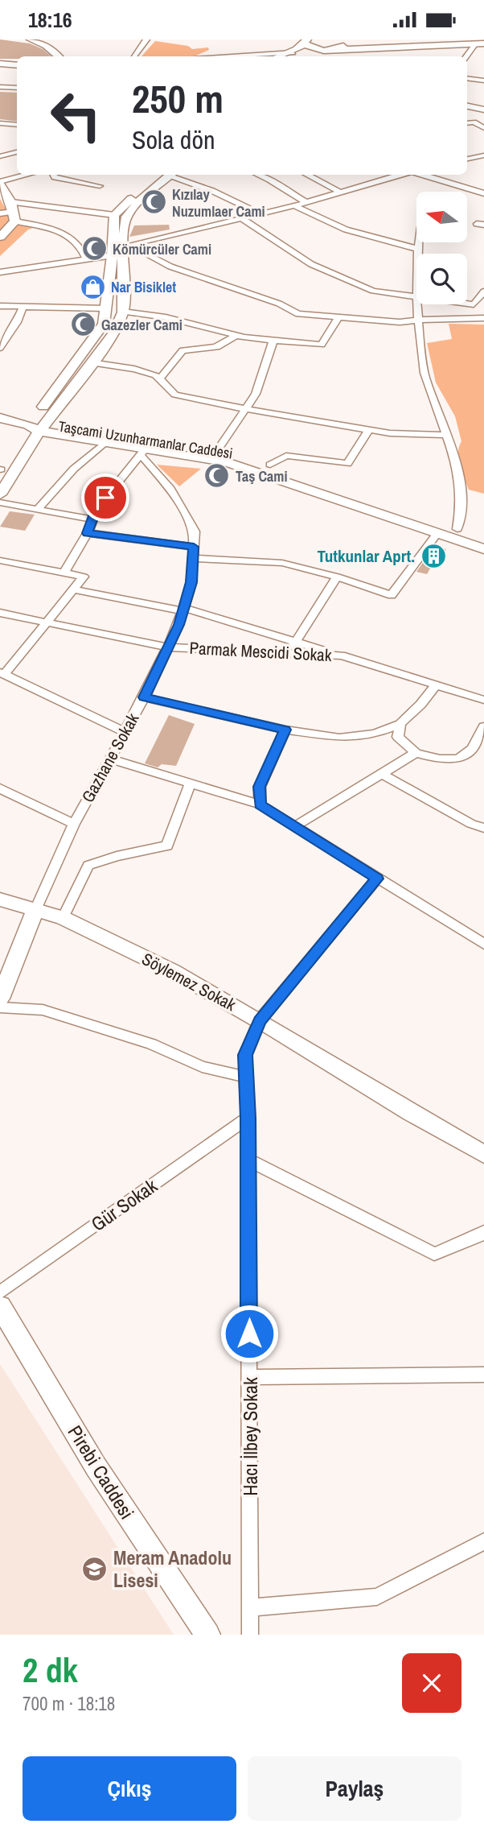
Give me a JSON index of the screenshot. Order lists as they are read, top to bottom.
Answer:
{
  "streets": {
    "main road": ["Taşcami Uzunharmanlar Caddesi", "Söylemez Sokak", "Pirebi Caddesi"],
    "street": [
      "Parmak Mescidi Sokak",
      "Gazhane Sokak",
      "Gür Sokak",
      "Hacı İlbey Sokak"
    ]
  },
  "crossings": [
    ["Taşcami Uzunharmanlar Caddesi", "Gazhane Sokak"],
    ["Parmak Mescidi Sokak", "Gazhane Sokak"],
    ["Gazhane Sokak", "Söylemez Sokak"],
    ["Söylemez Sokak", "Hacı İlbey Sokak"],
    ["Gür Sokak", "Hacı İlbey Sokak"]
  ],
  "places": {
    "mosque": [
      "Kızılay Nuzumlaer Cami",
      "Kömürcüler Cami",
      "Gazezler Cami",
      "Taş Cami"
    ],
    "shop": ["Nar Bisiklet"],
    "building": ["Tutkunlar Aprt."],
    "school or university": ["Meram Anadolu Lisesi"]
  },
  "north": "left",
  "page": {
    "status": "18:16",
    "turn": ["250 m", "Sola dön"],
    "heading": ["2 dk", "700 m · 18:18"],
    "buttons": ["Çıkış", "Paylaş"]
  }
}
